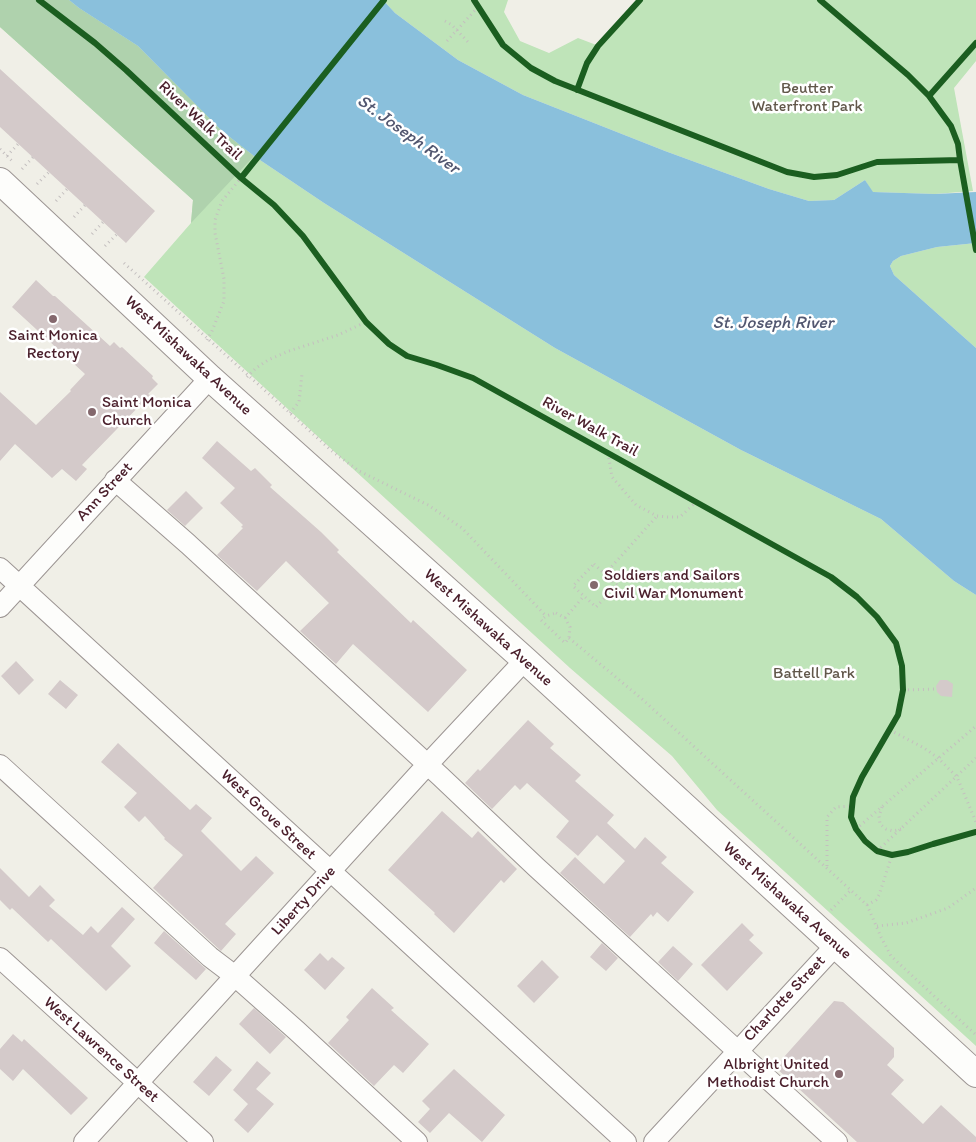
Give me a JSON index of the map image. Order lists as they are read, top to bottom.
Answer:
{
  "streets": {
    "main road": ["West Mishawaka Avenue"],
    "street": [
      "Ann Street",
      "West Grove Street",
      "Liberty Drive",
      "Charlotte Street",
      "West Lawrence Street"
    ],
    "cycle path": ["River Walk Trail"]
  },
  "crossings": [
    ["West Mishawaka Avenue", "Ann Street"],
    ["West Mishawaka Avenue", "Liberty Drive"],
    ["West Mishawaka Avenue", "Charlotte Street"],
    ["Ann Street", "West Grove Street"],
    ["West Grove Street", "Liberty Drive"],
    ["Liberty Drive", "West Lawrence Street"]
  ],
  "water": ["St. Joseph River"],
  "parks": ["Beutter Waterfront Park", "Battell Park"],
  "places": [
    "Saint Monica Rectory",
    "Saint Monica Church",
    "Soldiers and Sailors Civil War Monument",
    "Albright United Methodist Church"
  ]
}
